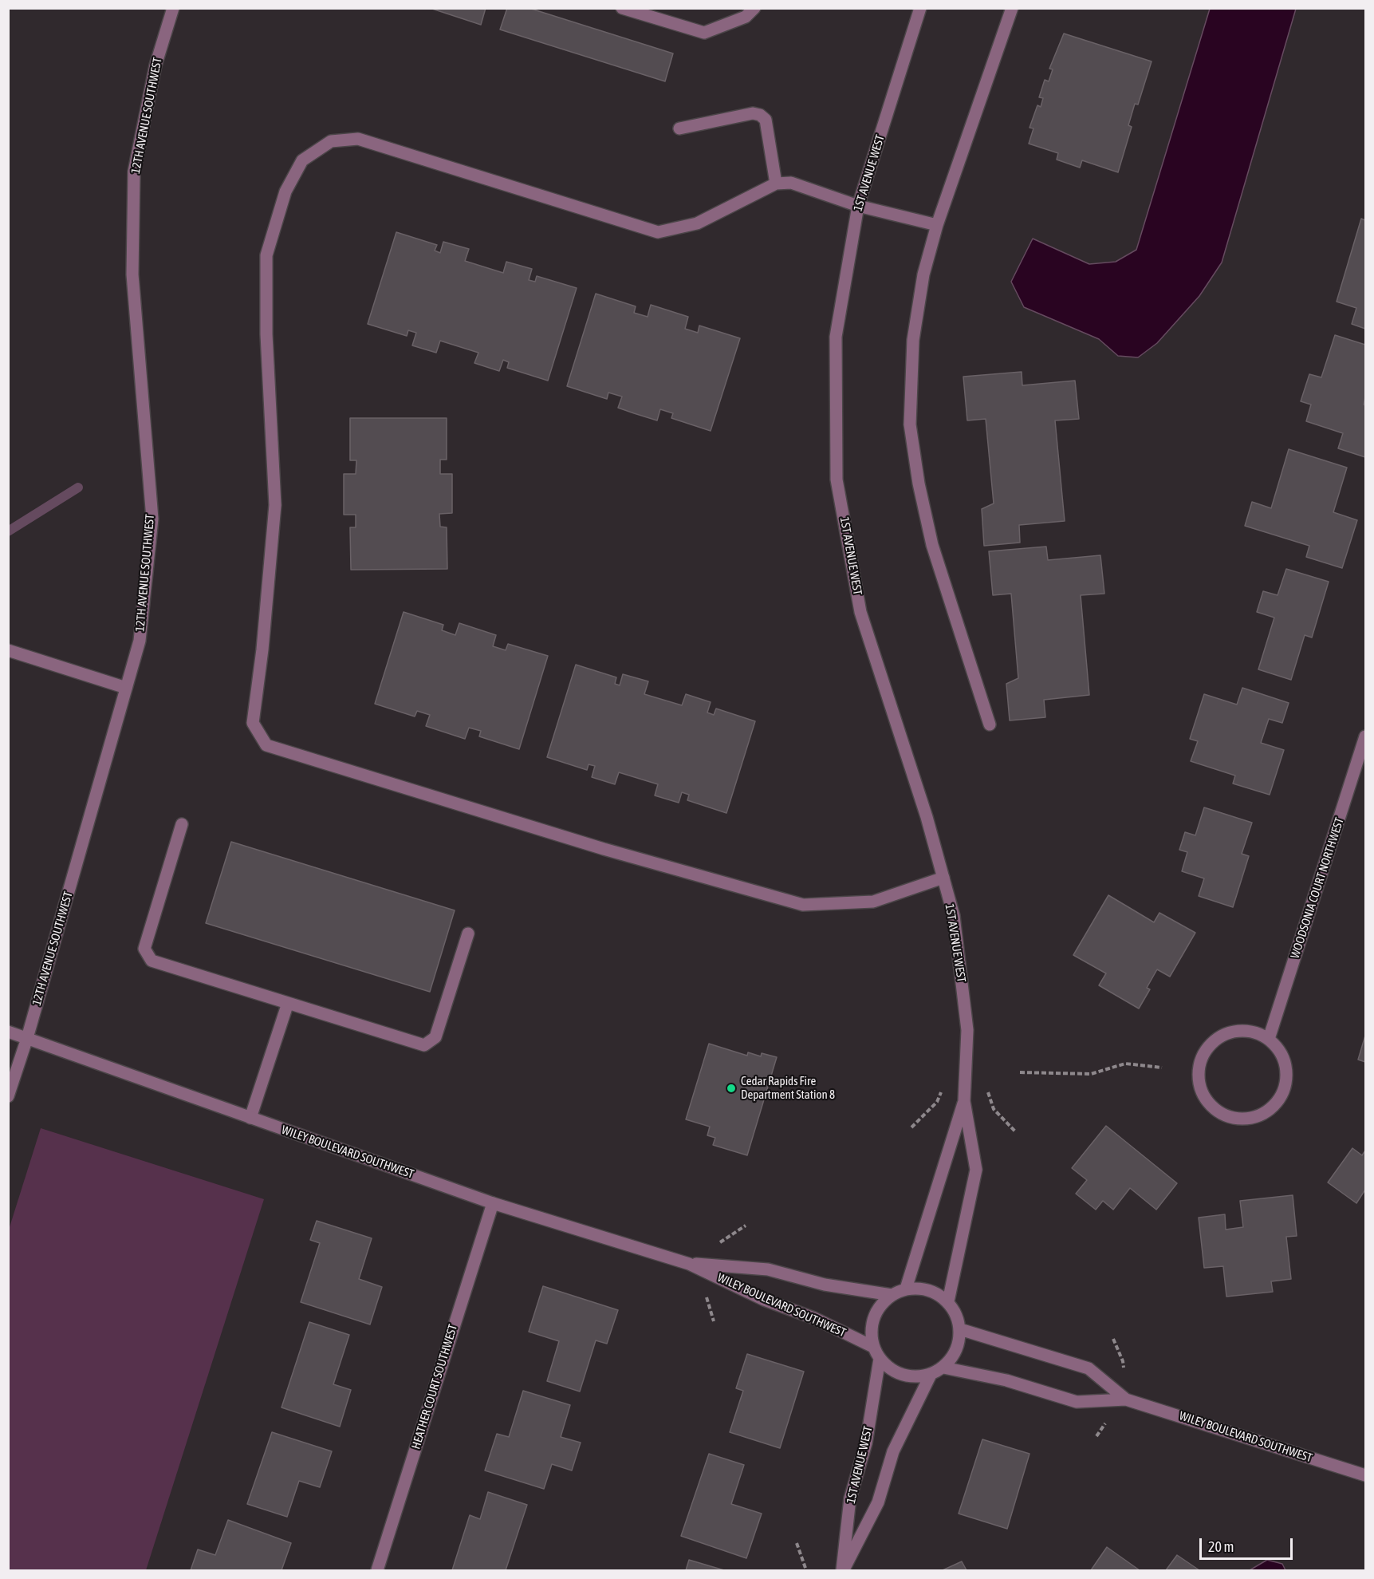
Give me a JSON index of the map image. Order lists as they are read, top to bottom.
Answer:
{
  "streets": {
    "street": [
      "12TH AVENUE SOUTHWEST",
      "1ST AVENUE WEST",
      "WOODSONIA COURT NORTHWEST",
      "WILEY BOULEVARD SOUTHWEST",
      "HEATHER COURT SOUTHWEST"
    ]
  },
  "crossings": [
    ["12TH AVENUE SOUTHWEST", "WILEY BOULEVARD SOUTHWEST"],
    ["1ST AVENUE WEST", "WILEY BOULEVARD SOUTHWEST"],
    ["WILEY BOULEVARD SOUTHWEST", "HEATHER COURT SOUTHWEST"]
  ],
  "places": ["Cedar Rapids Fire Department Station 8"],
  "scale_bar": "20 m"
}
